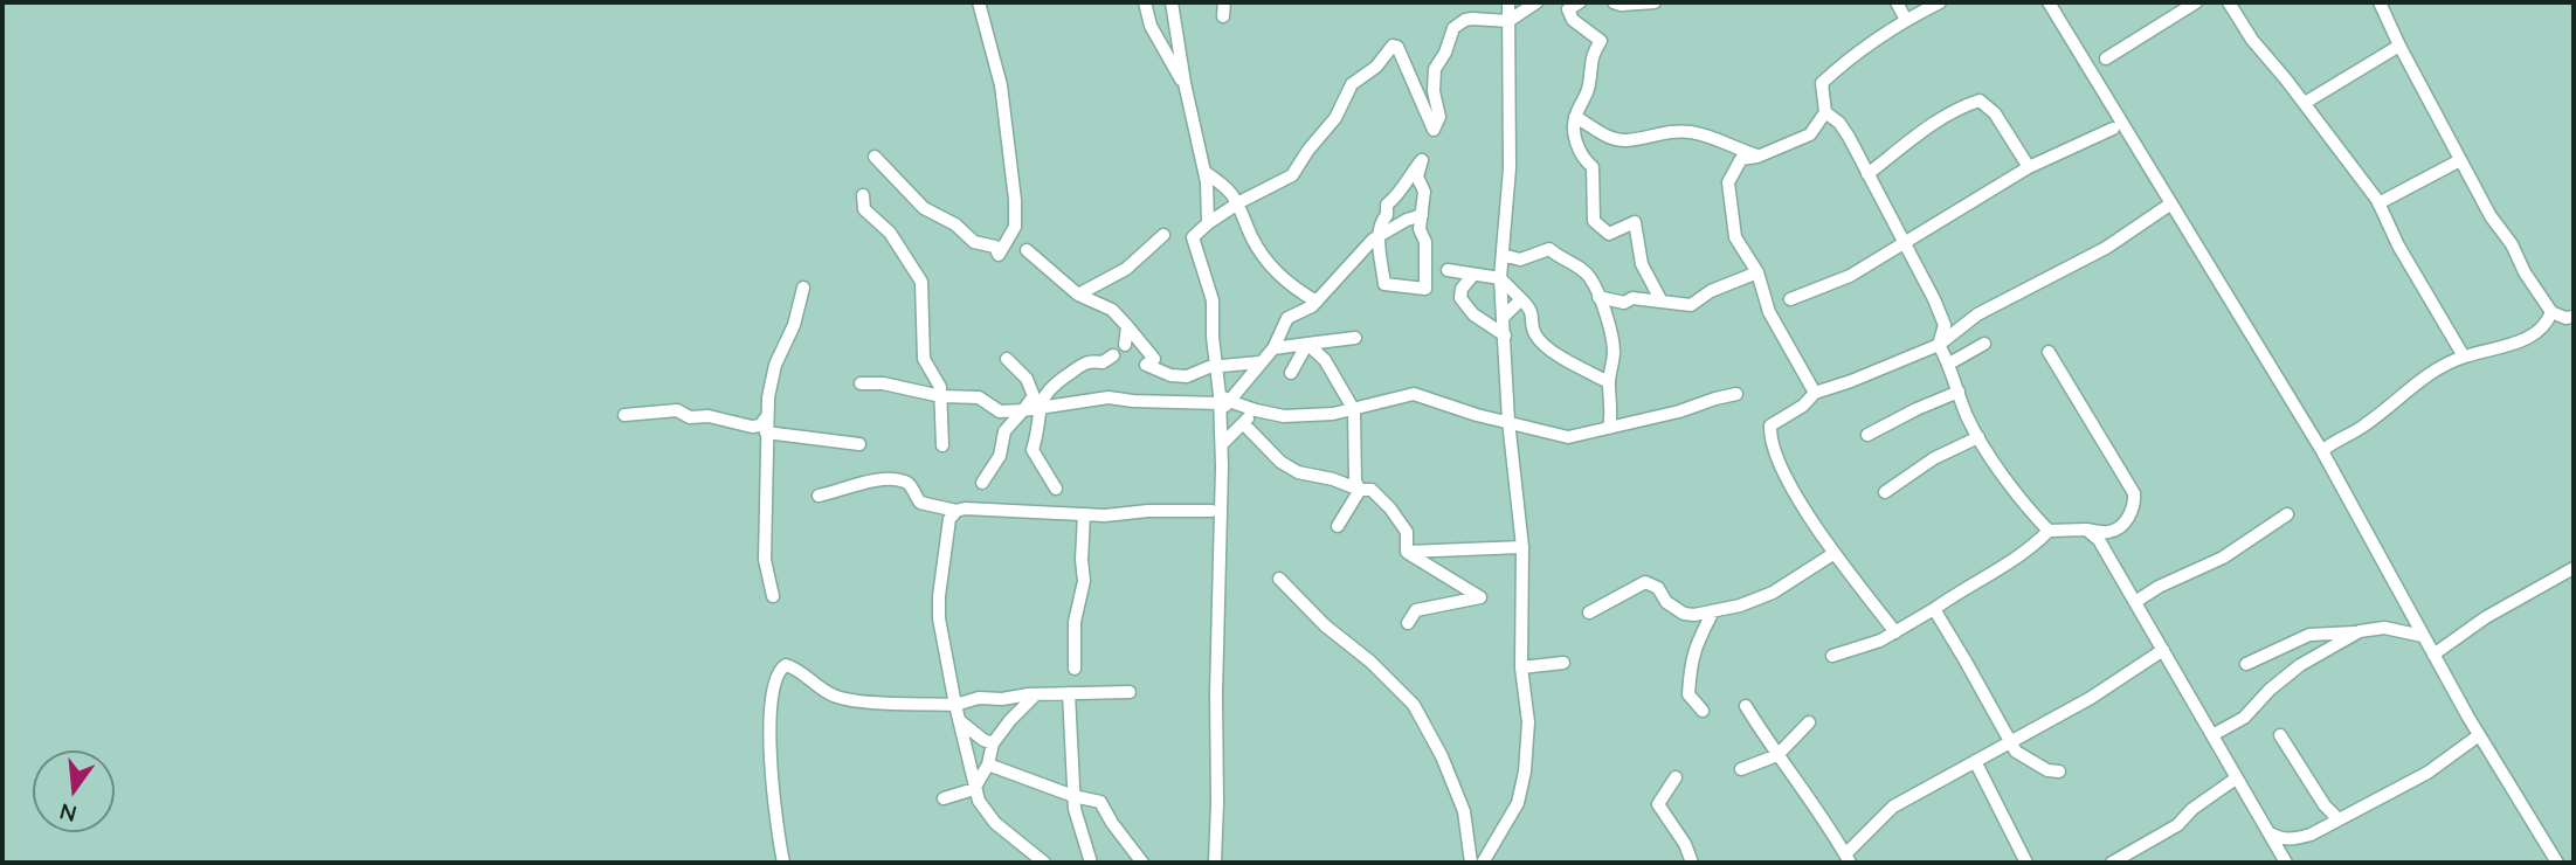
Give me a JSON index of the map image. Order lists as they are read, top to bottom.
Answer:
{
  "north": "bottom"
}
